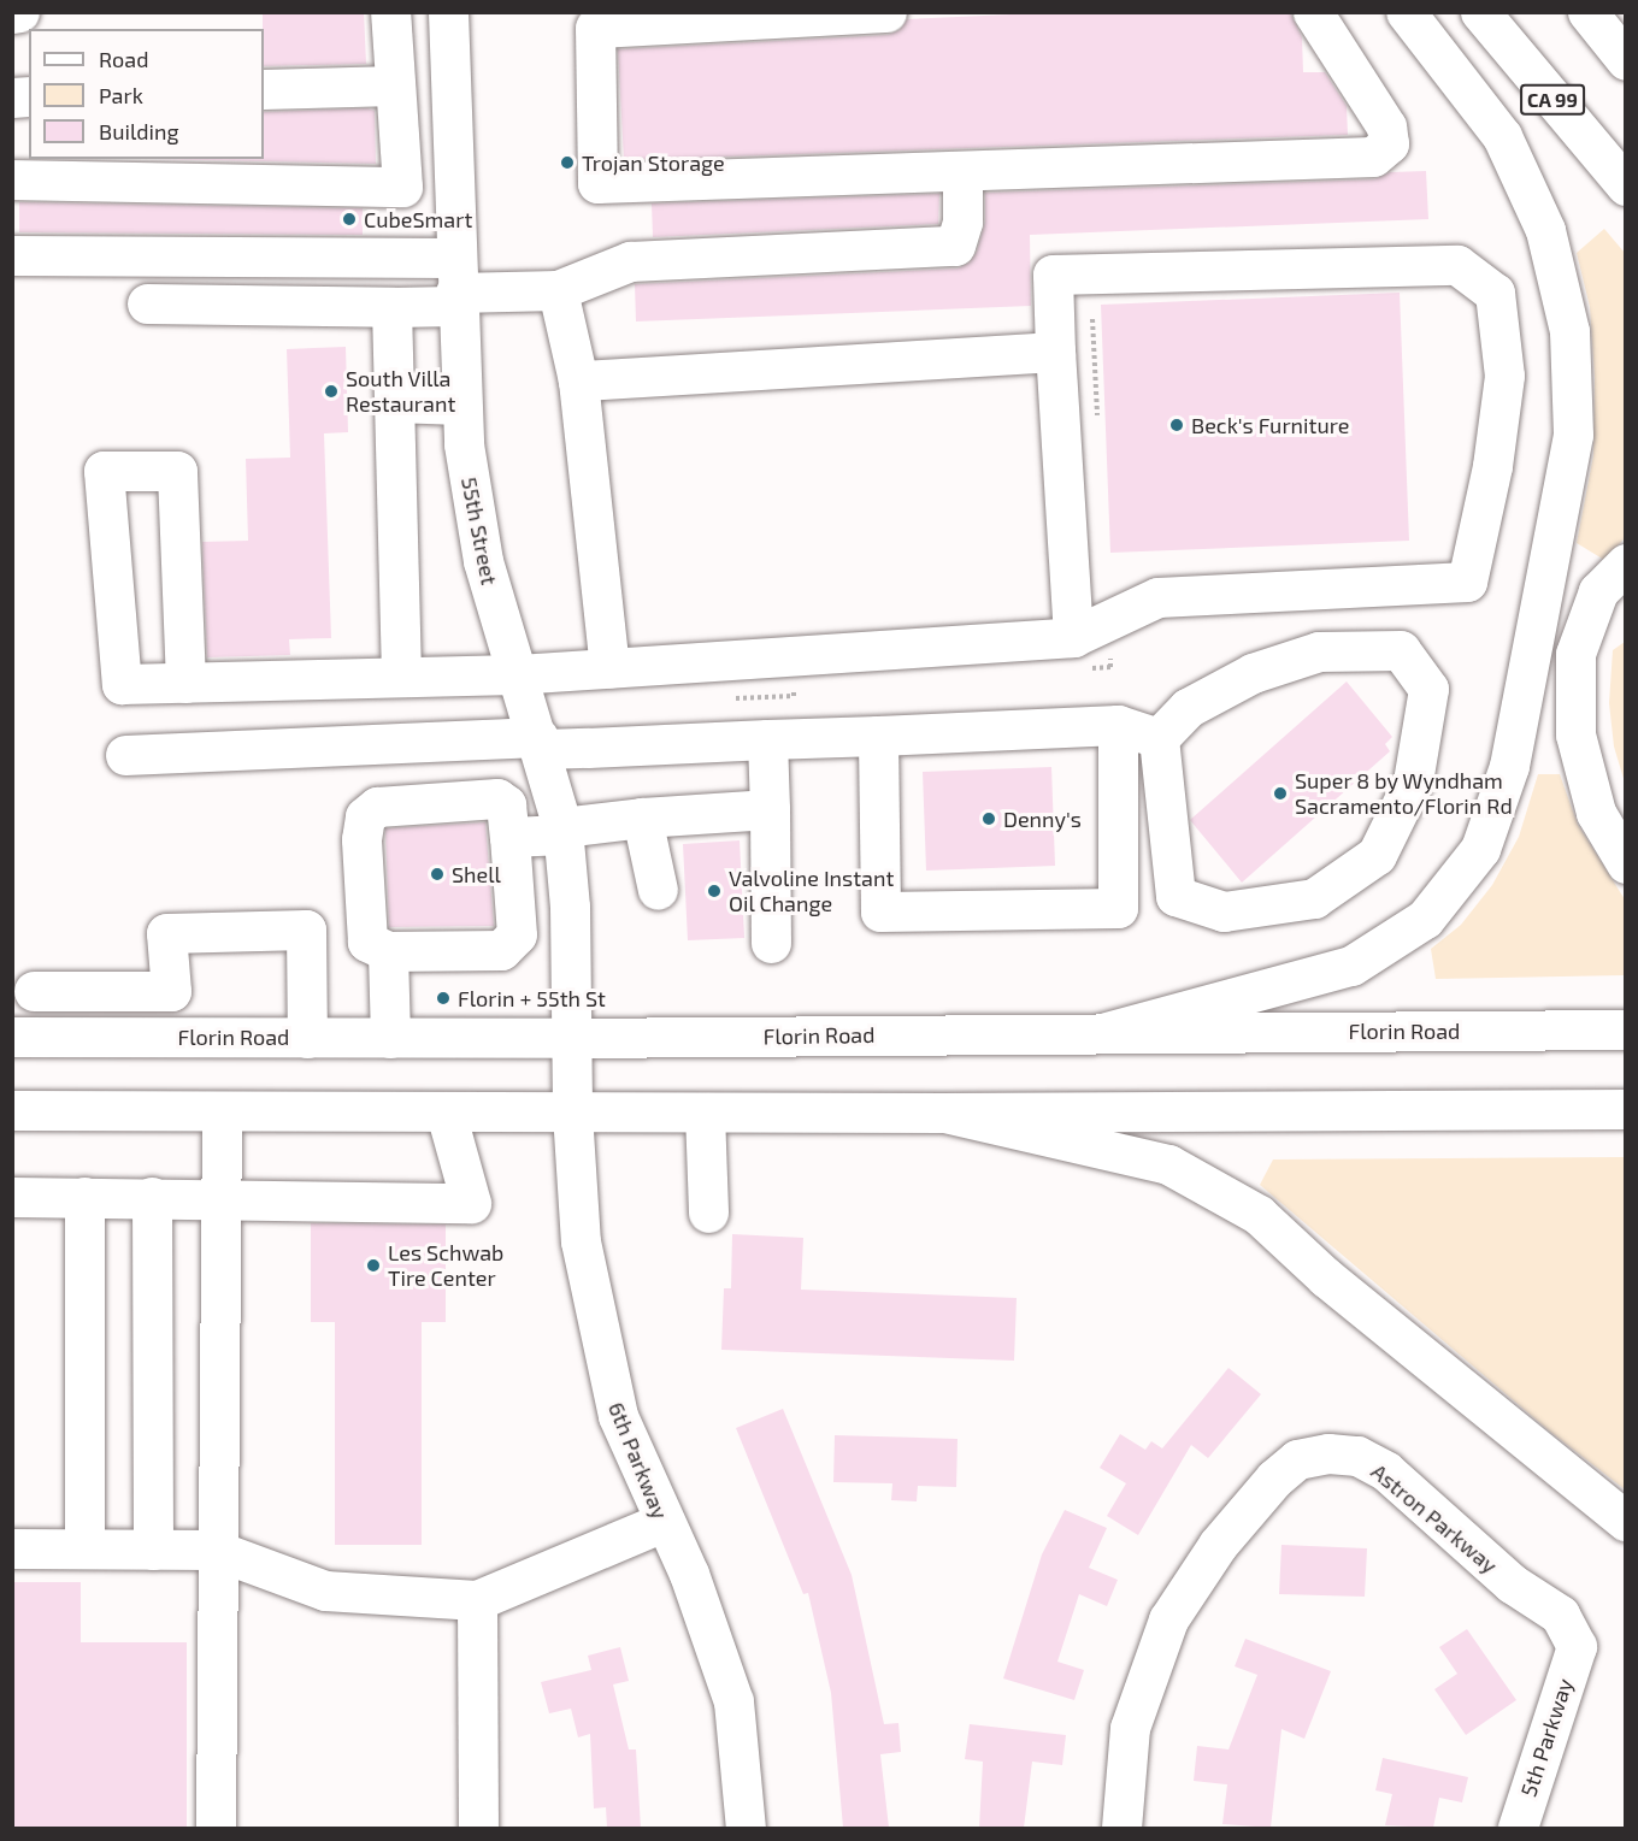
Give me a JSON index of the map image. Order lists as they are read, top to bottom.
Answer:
{
  "streets": {
    "main road": [
      "CA 99",
      "55th Street",
      "Florin Road",
      "6th Parkway",
      "Astron Parkway",
      "5th Parkway"
    ]
  },
  "crossings": [
    ["55th Street", "Florin Road"],
    ["55th Street", "6th Parkway"],
    ["Florin Road", "6th Parkway"],
    ["Astron Parkway", "5th Parkway"]
  ],
  "places": [
    "Trojan Storage",
    "CubeSmart",
    "South Villa Restaurant",
    "Beck's Furniture",
    "Super 8 by Wyndham Sacramento/Florin Rd",
    "Denny's",
    "Shell",
    "Valvoline Instant Oil Change",
    "Florin + 55th St",
    "Les Schwab Tire Center"
  ],
  "legend": ["Road", "Park", "Building"]
}
